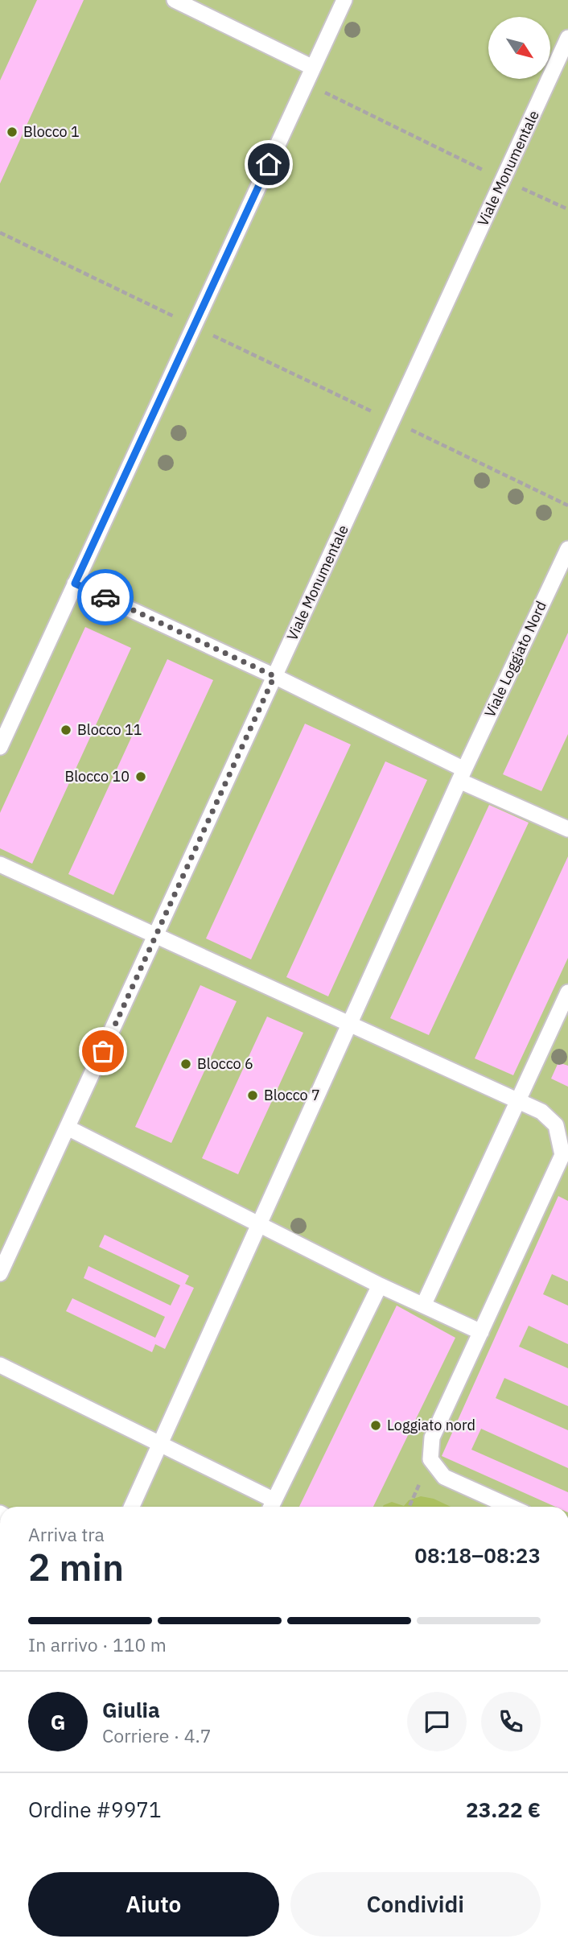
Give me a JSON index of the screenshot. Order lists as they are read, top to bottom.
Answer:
{
  "streets": {
    "lane": ["Viale Monumentale", "Viale Loggiato Nord"]
  },
  "places": [
    "Blocco 1",
    "Blocco 11",
    "Blocco 10",
    "Blocco 6",
    "Blocco 7",
    "Loggiato nord"
  ],
  "north": "bottom right",
  "page": {
    "heading": ["2 min", "Arriva tra", "08:18–08:23"],
    "panel": [
      "Giulia",
      "Corriere · 4.7",
      "Ordine #9971",
      "23.22 €"
    ],
    "bar": "In arrivo · 110 m",
    "round": "G",
    "buttons": ["Aiuto", "Condividi"]
  }
}
